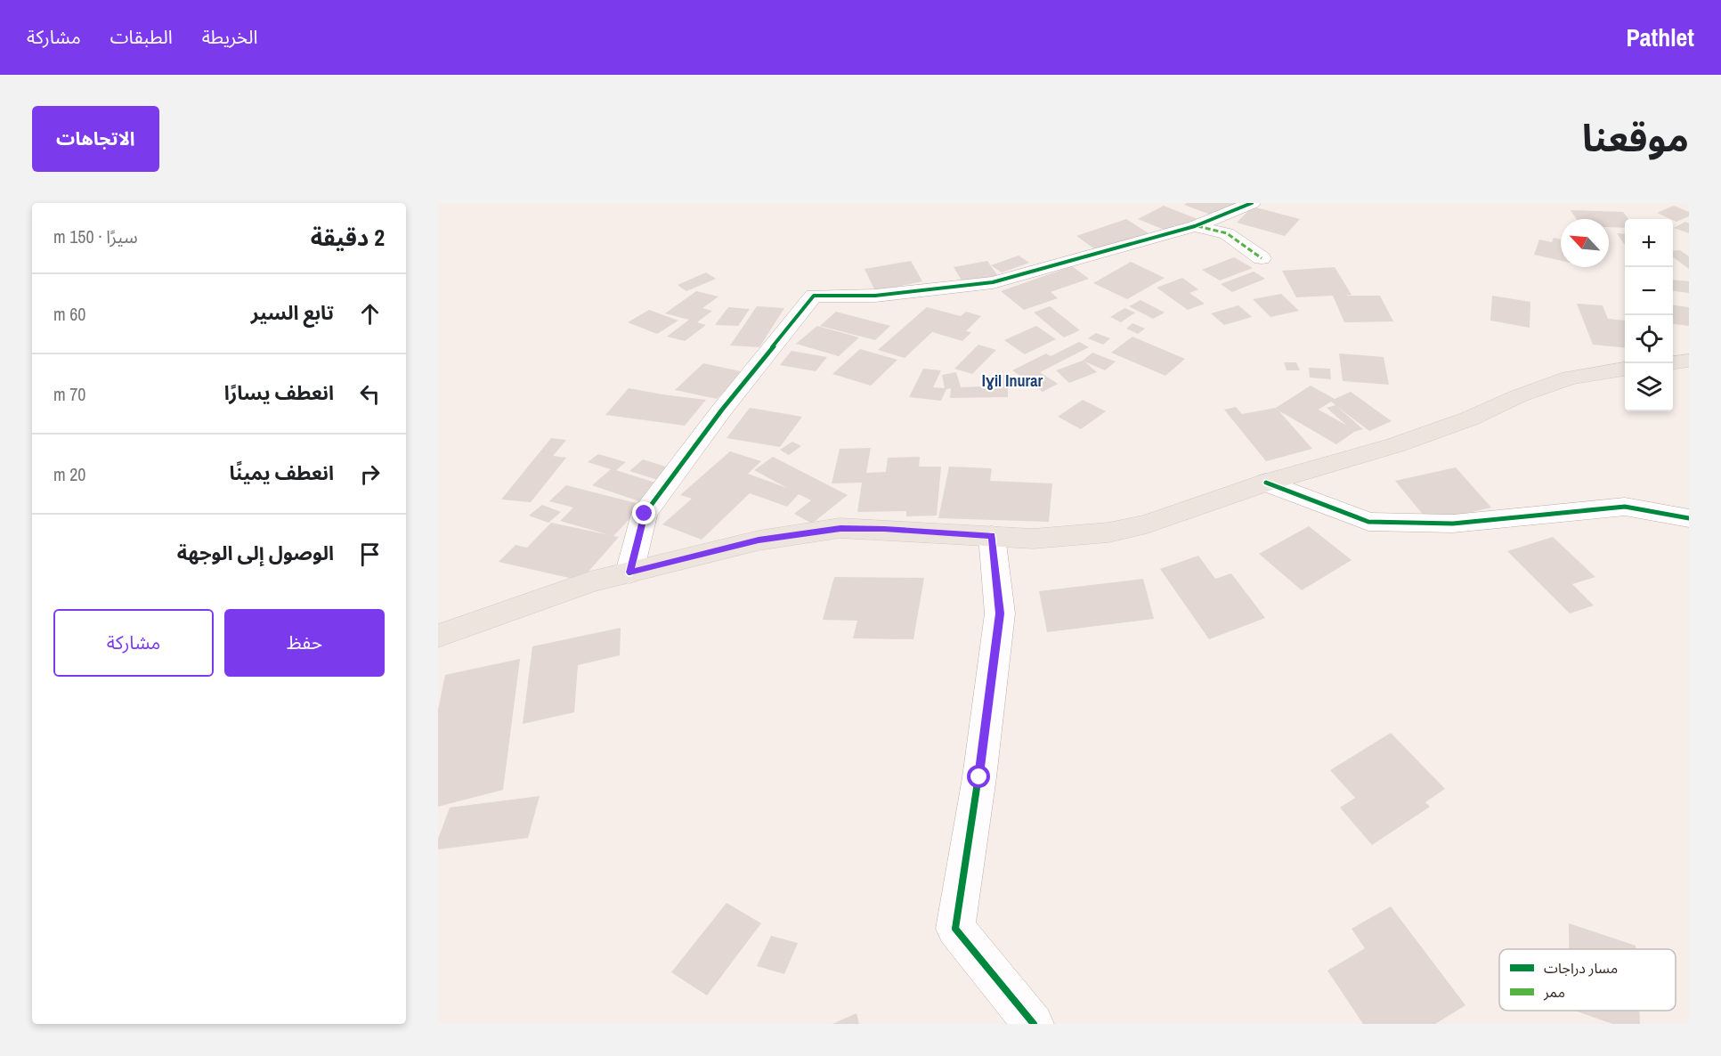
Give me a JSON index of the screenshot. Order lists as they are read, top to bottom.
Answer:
{
  "districts": ["Iɣil Inurar"],
  "legend": ["مسار دراجات", "ممر"],
  "north": "top left",
  "page": {
    "header": "Pathlet",
    "nav": ["الخريطة", "الطبقات", "مشاركة"],
    "title": "موقعنا",
    "buttons": [
      "الاتجاهات",
      ["حفظ", "مشاركة"]
    ],
    "heading": ["2 دقيقة", "سيرًا · 150 m"],
    "map_buttons": ["+", "−"],
    "list": [
      ["تابع السير", "60 m"],
      ["انعطف يسارًا", "70 m"],
      ["انعطف يمينًا", "20 m"],
      "الوصول إلى الوجهة"
    ]
  }
}
